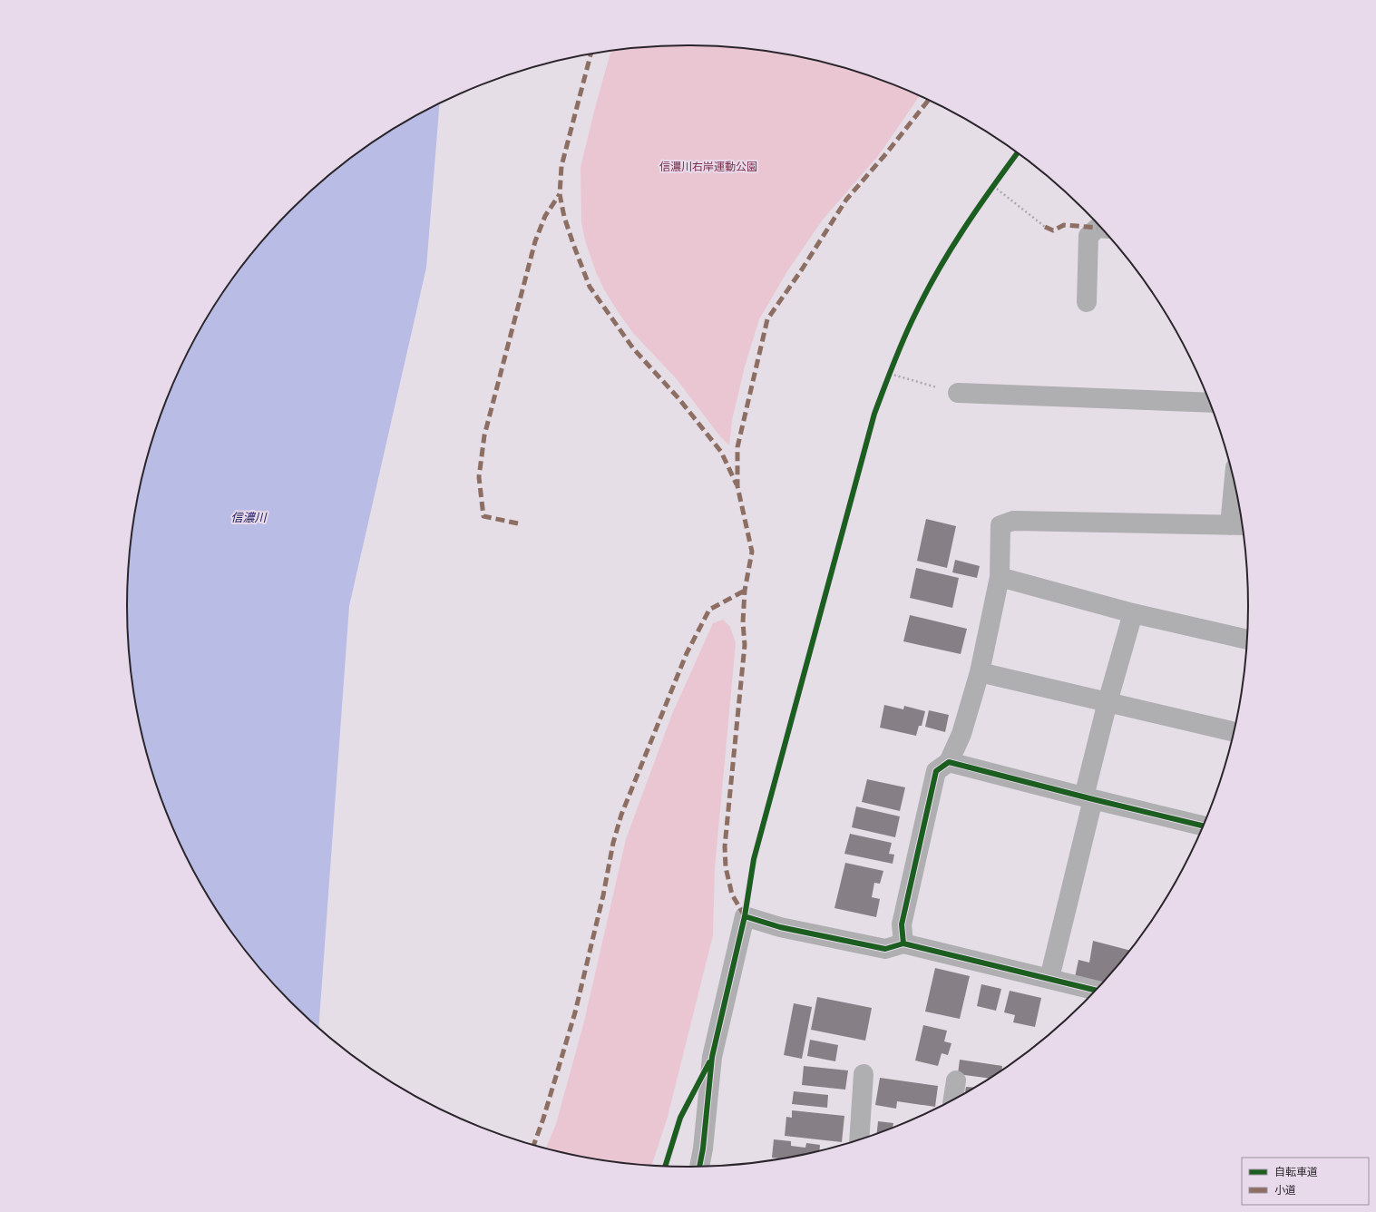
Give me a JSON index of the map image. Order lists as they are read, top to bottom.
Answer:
{
  "water": ["信濃川"],
  "parks": ["信濃川右岸運動公園"],
  "legend": ["自転車道", "小道"]
}
